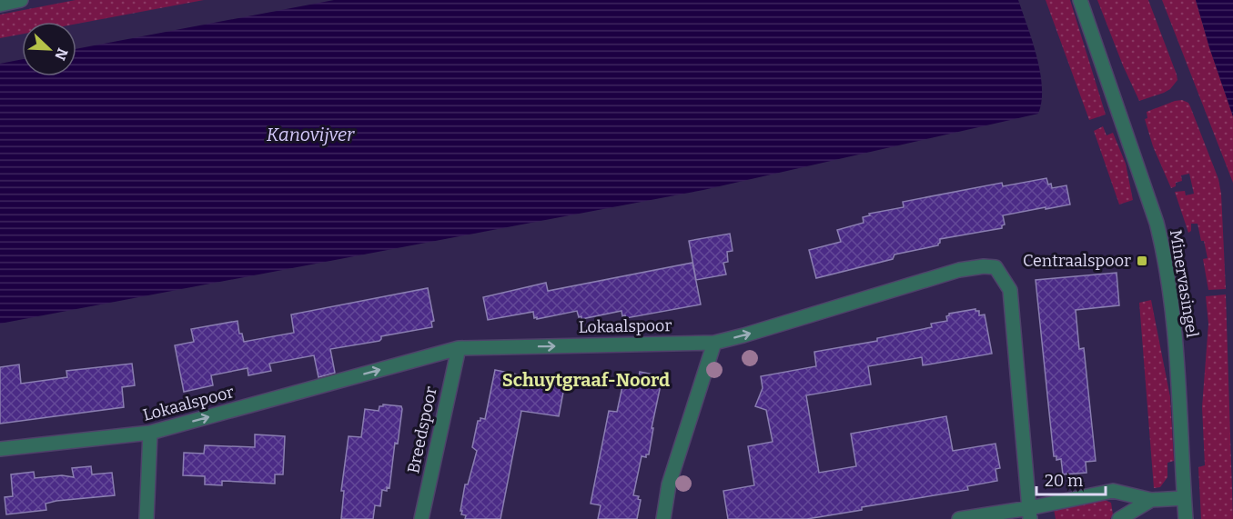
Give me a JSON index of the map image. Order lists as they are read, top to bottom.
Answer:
{
  "streets": {
    "street": ["Minervasingel", "Lokaalspoor", "Breedspoor"]
  },
  "crossings": [
    ["Lokaalspoor", "Breedspoor"]
  ],
  "districts": ["Schuytgraaf-Noord"],
  "water": ["Kanovijver"],
  "places": {
    "transit": ["Centraalspoor"]
  },
  "scale_bar": "20 m",
  "north": "bottom right"
}
